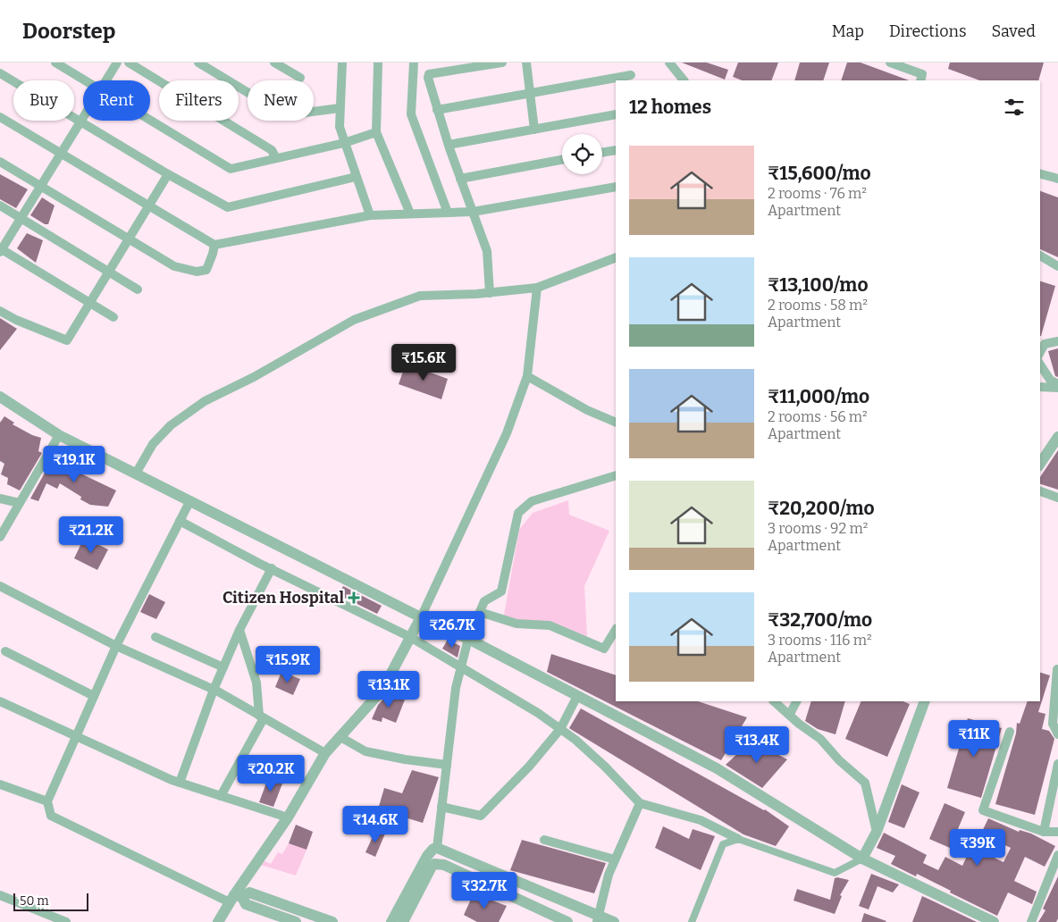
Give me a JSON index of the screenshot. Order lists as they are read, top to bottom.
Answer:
{
  "places": {
    "health": ["Citizen Hospital"]
  },
  "scale_bar": "50 m",
  "page": {
    "header": "Doorstep",
    "nav": ["Map", "Directions", "Saved"],
    "chip": [
      "Buy",
      "Rent",
      "Filters",
      "New"
    ],
    "heading": "12 homes",
    "list": [
      {
        "name": "₹15,600/mo",
        "note": "2 rooms · 76 m² · Apartment"
      },
      {
        "name": "₹13,100/mo",
        "note": "2 rooms · 58 m² · Apartment"
      },
      {
        "name": "₹11,000/mo",
        "note": "2 rooms · 56 m² · Apartment"
      },
      {
        "name": "₹20,200/mo",
        "note": "3 rooms · 92 m² · Apartment"
      },
      {
        "name": "₹32,700/mo",
        "note": "3 rooms · 116 m² · Apartment"
      }
    ],
    "price": [
      "₹15.6K",
      "₹19.1K",
      "₹21.2K",
      "₹26.7K",
      "₹15.9K",
      "₹13.1K",
      "₹11K",
      "₹13.4K",
      "₹20.2K",
      "₹14.6K",
      "₹39K",
      "₹32.7K"
    ],
    "scale": "50 m"
  }
}
